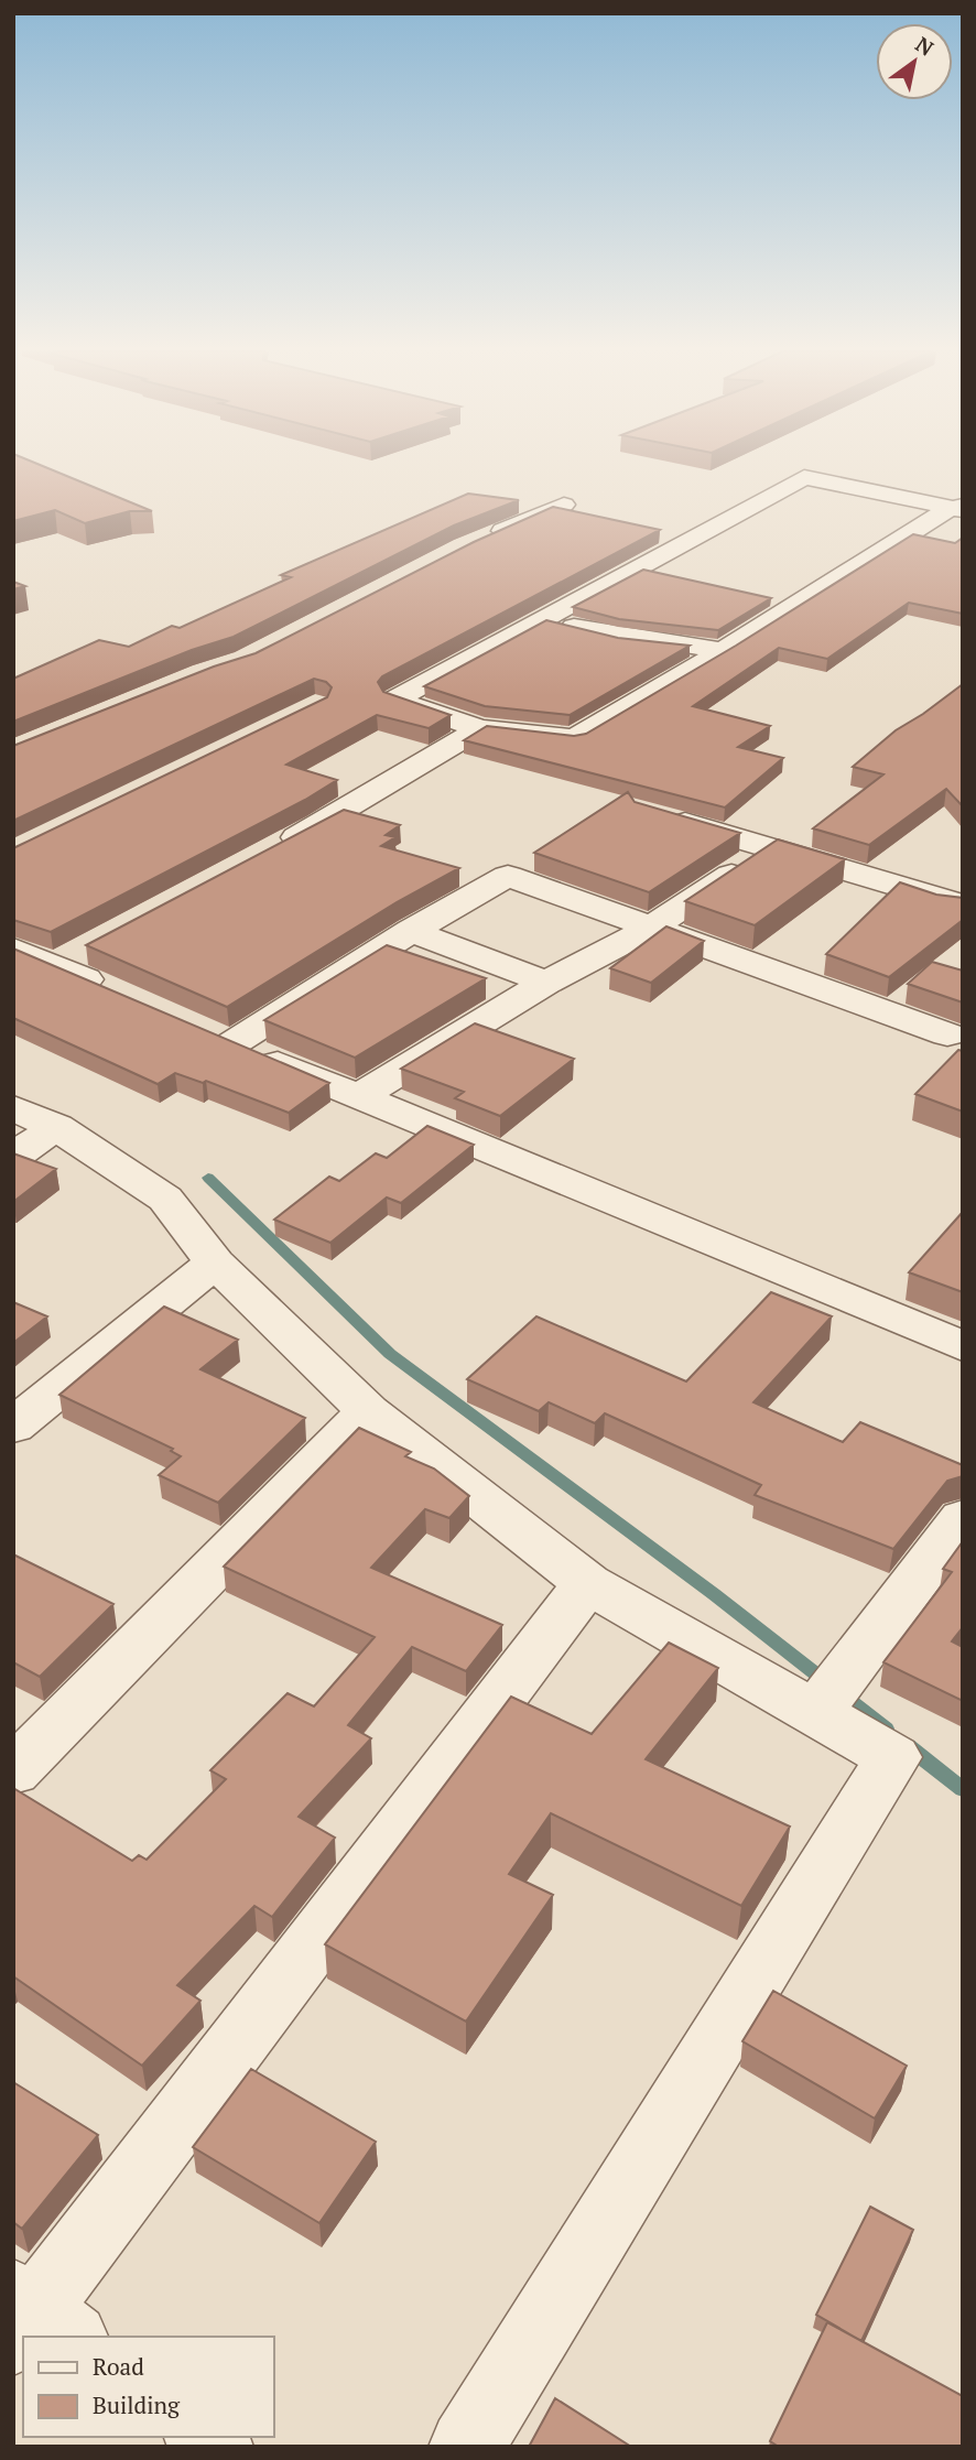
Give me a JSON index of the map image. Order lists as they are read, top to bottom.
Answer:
{
  "legend": ["Road", "Building"],
  "north": "top right"
}
